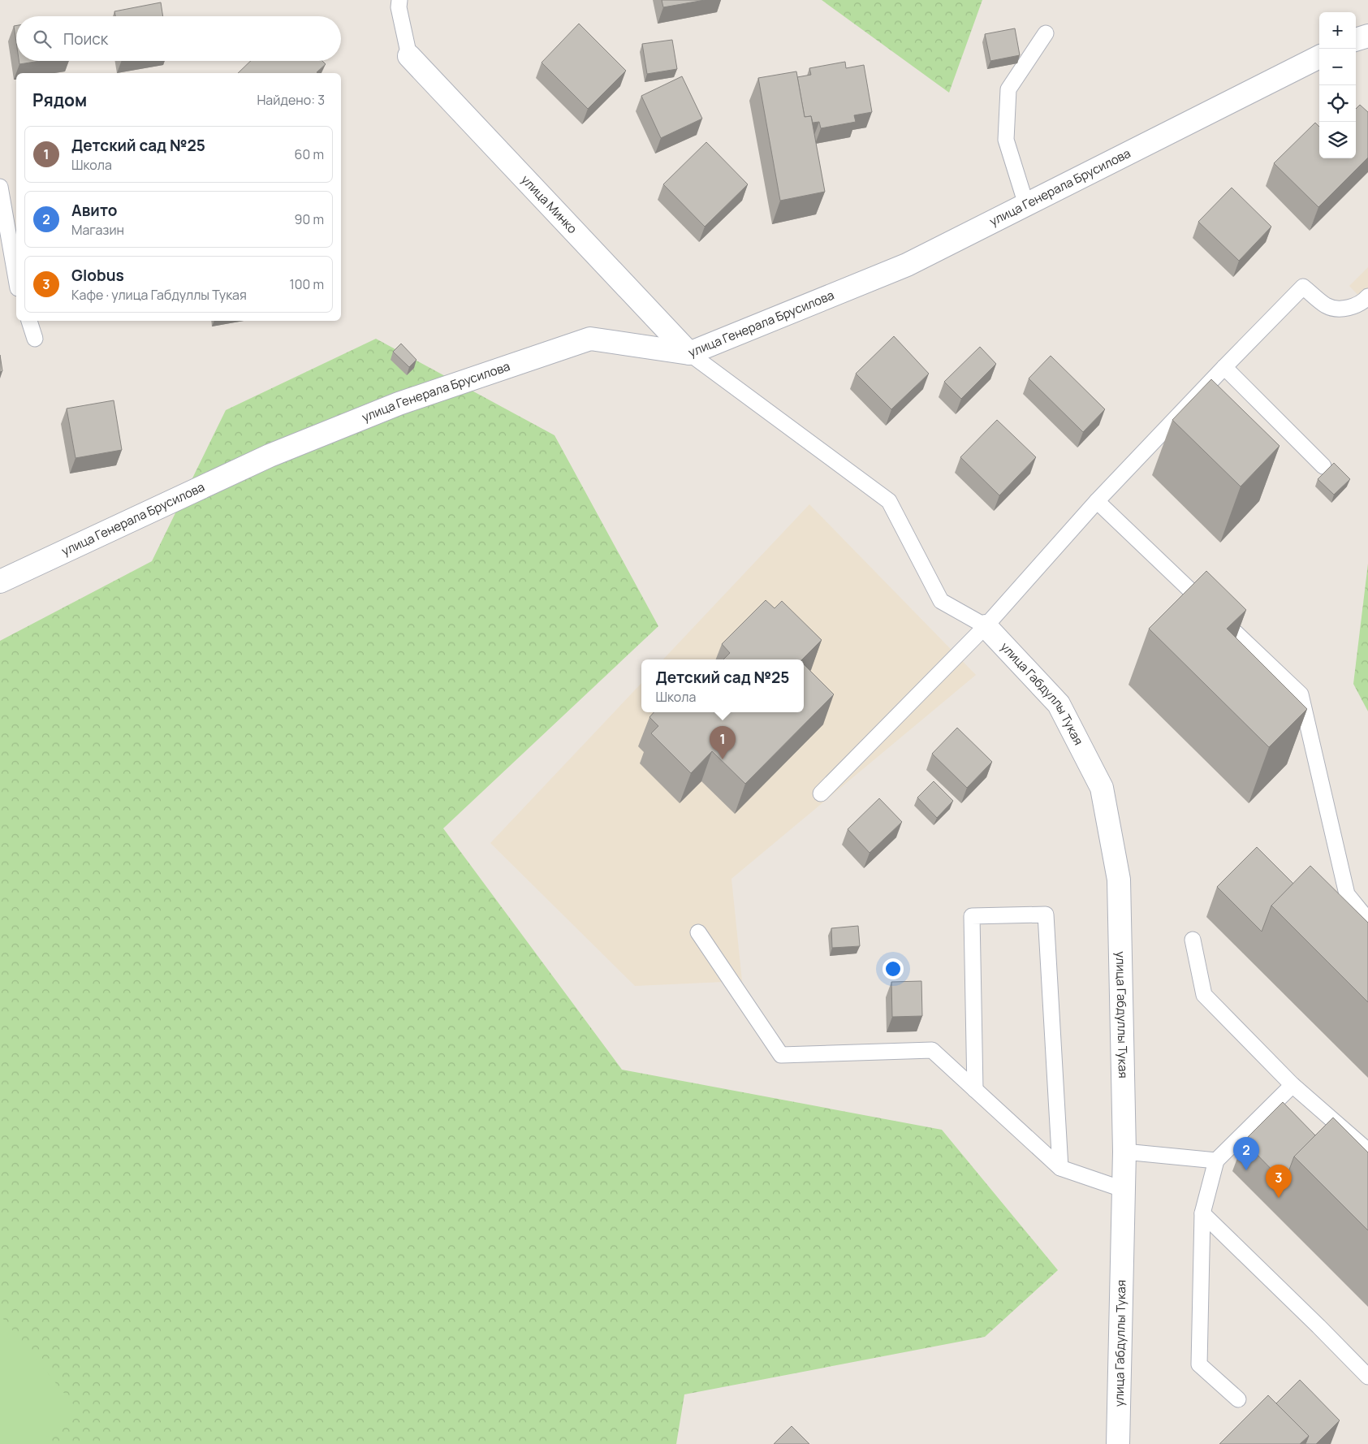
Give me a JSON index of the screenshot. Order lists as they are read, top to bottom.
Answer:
{
  "streets": {
    "street": ["улица Генерала Брусилова", "улица Минко", "улица Габдуллы Тукая"]
  },
  "crossings": [
    ["улица Генерала Брусилова", "улица Минко"]
  ],
  "page": {
    "map_buttons": ["+", "−"],
    "search": "Поиск",
    "heading": ["Рядом", "Найдено: 3"],
    "list": [
      {
        "mark": "1",
        "name": "Детский сад №25",
        "note": "Школа",
        "value": "60 m"
      },
      {
        "mark": "2",
        "name": "Авито",
        "note": "Магазин",
        "value": "90 m"
      },
      {
        "mark": "3",
        "name": "Globus",
        "note": "Кафе · улица Габдуллы Тукая",
        "value": "100 m"
      }
    ],
    "popup": ["Детский сад №25", "Школа"],
    "pins": ["1", "2", "3"]
  }
}
